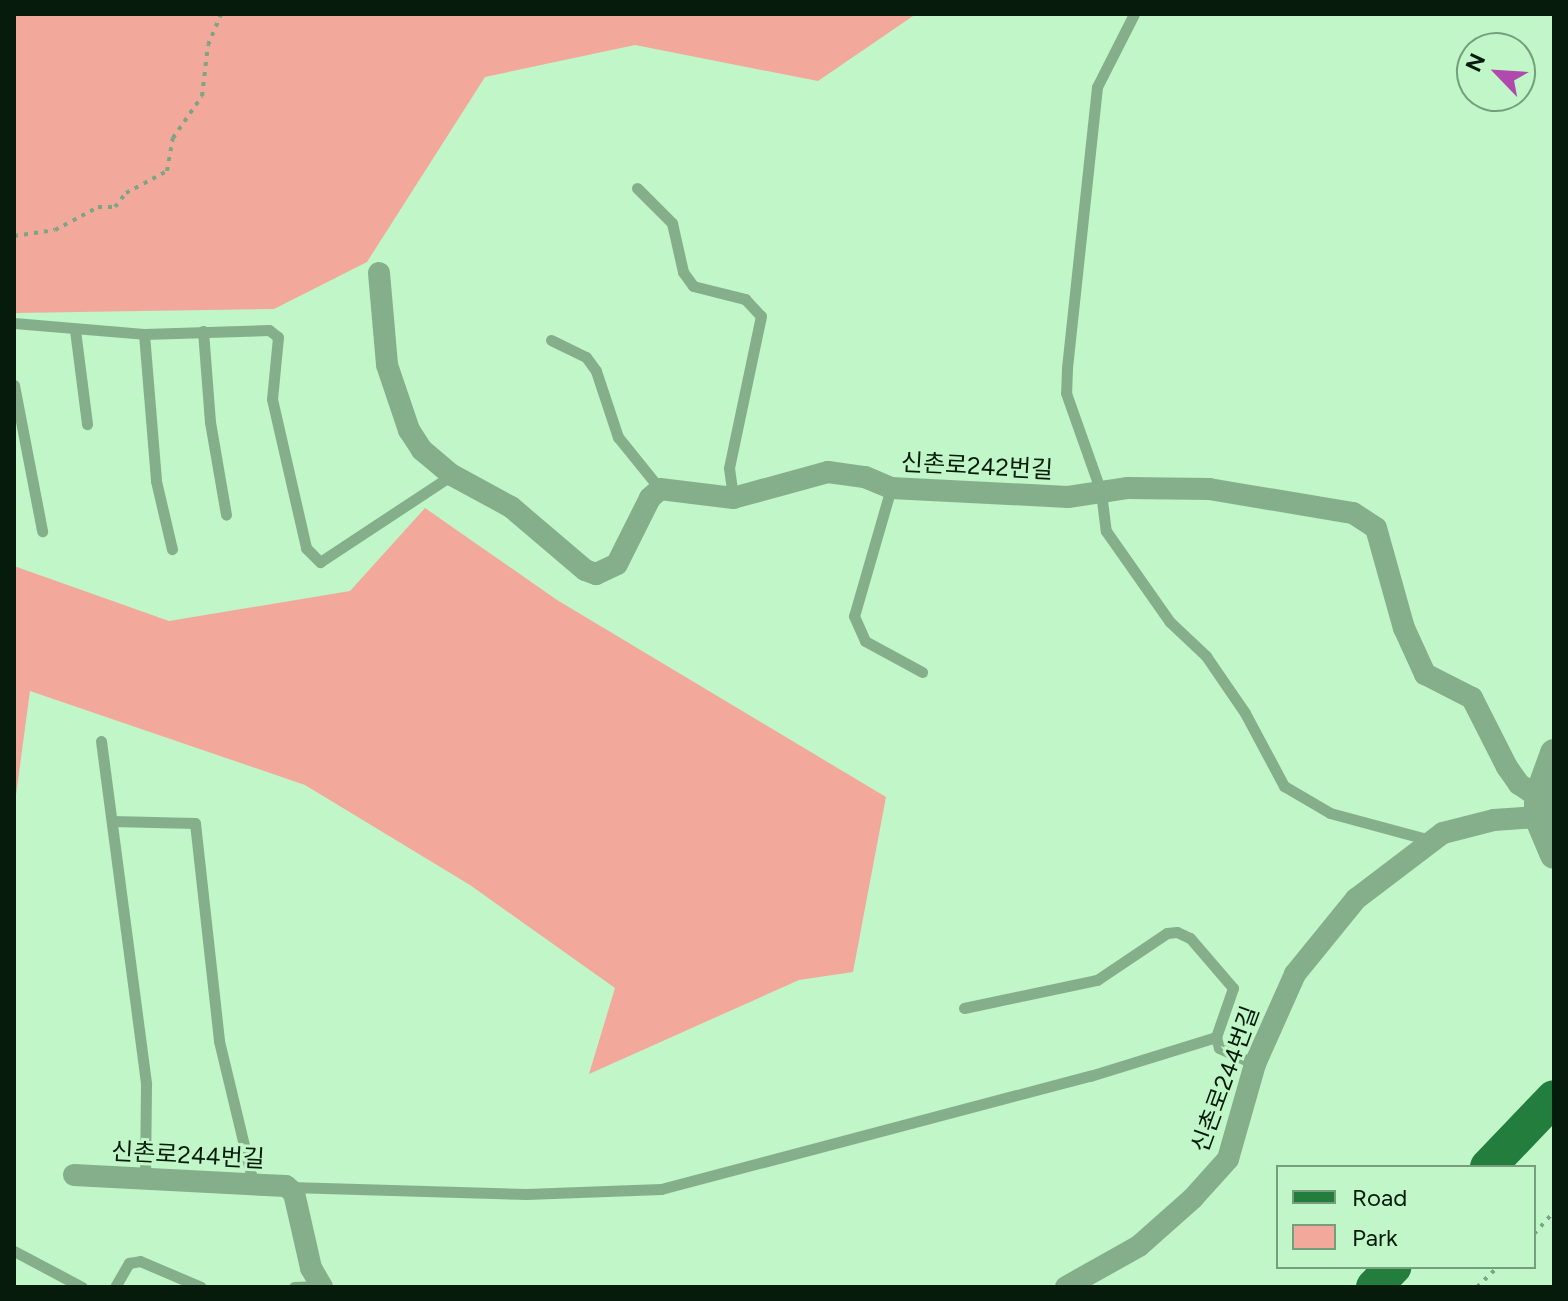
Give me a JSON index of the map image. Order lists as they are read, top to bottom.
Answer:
{
  "streets": {
    "street": ["신촌로242번길", "신촌로244번길"]
  },
  "crossings": [
    ["신촌로242번길", "신촌로244번길"]
  ],
  "legend": ["Road", "Park"],
  "north": "top left"
}
